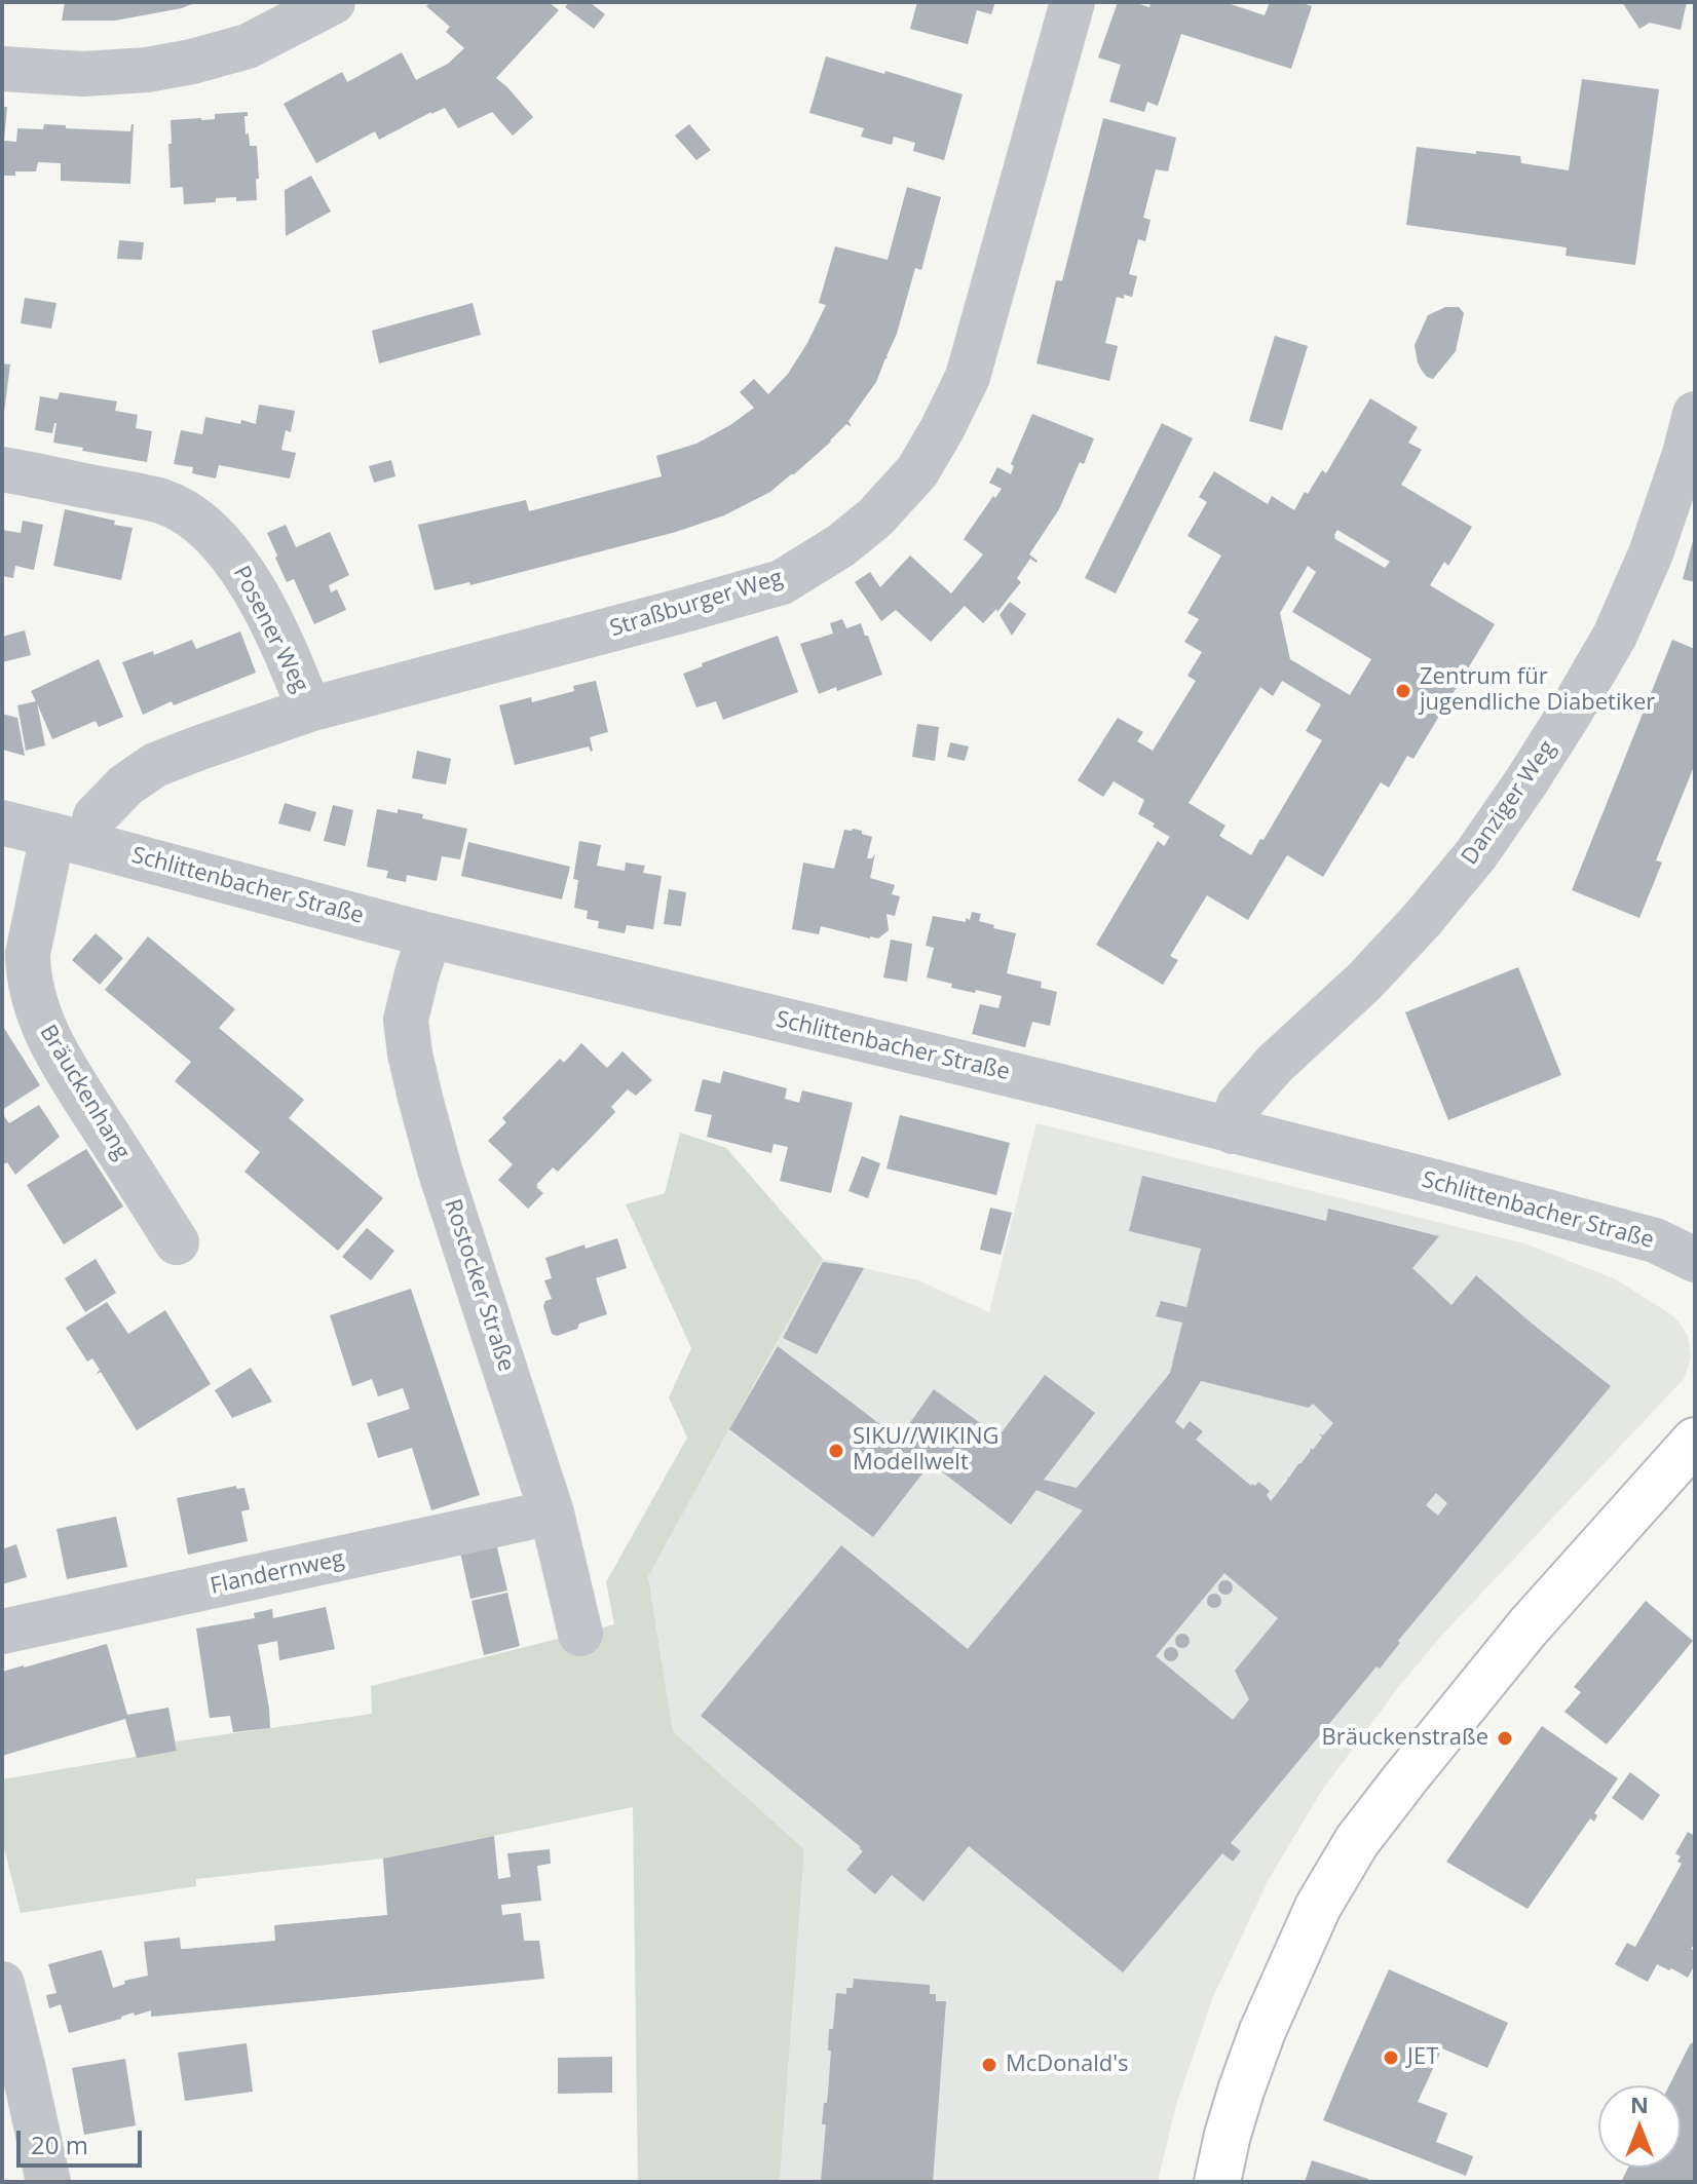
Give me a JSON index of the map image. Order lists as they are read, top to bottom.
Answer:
{
  "streets": {
    "street": [
      "Straßburger Weg",
      "Posener Weg",
      "Danziger Weg",
      "Schlittenbacher Straße",
      "Bräuckenhang",
      "Rostocker Straße",
      "Flandernweg"
    ]
  },
  "crossings": [
    ["Straßburger Weg", "Posener Weg"],
    ["Straßburger Weg", "Schlittenbacher Straße"],
    ["Straßburger Weg", "Bräuckenhang"],
    ["Danziger Weg", "Schlittenbacher Straße"],
    ["Schlittenbacher Straße", "Bräuckenhang"],
    ["Schlittenbacher Straße", "Rostocker Straße"],
    ["Rostocker Straße", "Flandernweg"]
  ],
  "places": [
    "Zentrum für jugendliche Diabetiker",
    "SIKU//WIKING Modellwelt",
    "Bräuckenstraße",
    "JET",
    "McDonald's"
  ],
  "scale_bar": "20 m",
  "north": "top"
}
